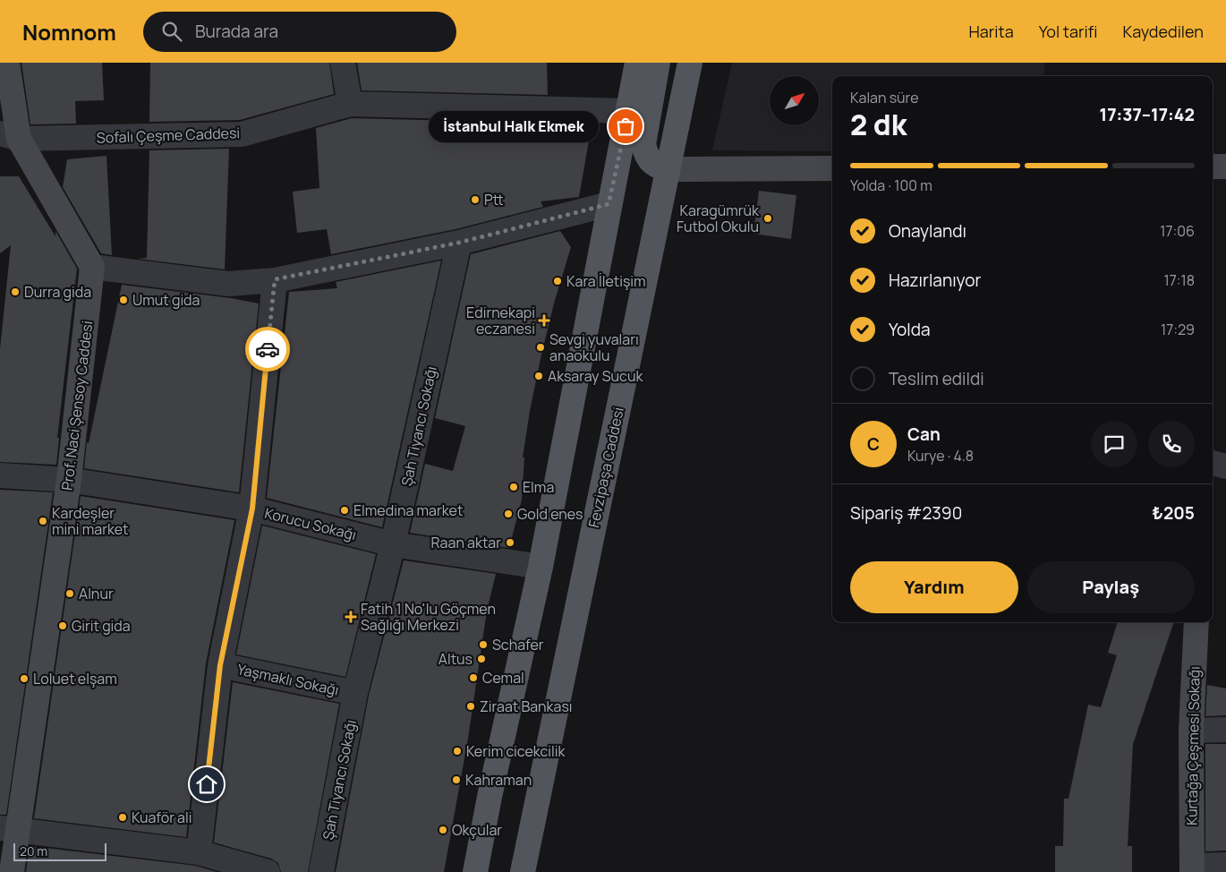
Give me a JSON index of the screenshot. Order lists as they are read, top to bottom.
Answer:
{
  "streets": {
    "main road": ["Fevzipaşa Caddesi"],
    "street": [
      "Sofalı Çeşme Caddesi",
      "Prof. Naci Şensoy Caddesi",
      "Şah Tiyancı Sokağı",
      "Korucu Sokağı",
      "Yaşmaklı Sokağı",
      "Kurtağa Çeşmesi Sokağı"
    ]
  },
  "crossings": [
    ["Prof. Naci Şensoy Caddesi", "Korucu Sokağı"],
    ["Şah Tiyancı Sokağı", "Korucu Sokağı"],
    ["Şah Tiyancı Sokağı", "Yaşmaklı Sokağı"]
  ],
  "places": {
    "other": [
      "İstanbul Halk Ekmek",
      "Ptt",
      "Karagümrük Futbol Okulu",
      "Kara İletişim",
      "Durra gida",
      "Umut gida",
      "Sevgi yuvaları anaokulu",
      "Aksaray Sucuk",
      "Elma",
      "Elmedina market",
      "Gold enes",
      "Kardeşler mini market",
      "Raan aktar",
      "Alnur",
      "Girit gida",
      "Schafer",
      "Altus",
      "Cemal",
      "Loluet elşam",
      "Ziraat Bankası",
      "Kerim cicekcilik",
      "Kahraman",
      "Kuaför ali",
      "Okçular"
    ],
    "health": ["Edirnekapi eczanesi", "Fatih 1 No'lu Göçmen Sağlığı Merkezi"]
  },
  "scale_bar": "20 m",
  "north": "top right",
  "page": {
    "header": "Nomnom",
    "search": "Burada ara",
    "nav": ["Harita", "Yol tarifi", "Kaydedilen"],
    "heading": ["2 dk", "Kalan süre", "17:37–17:42"],
    "panel": [
      "Can",
      "Kurye · 4.8",
      "Sipariş #2390",
      "₺205"
    ],
    "bubble": "İstanbul Halk Ekmek",
    "bar": "Yolda · 100 m",
    "list": [
      ["Onaylandı", "17:06"],
      ["Hazırlanıyor", "17:18"],
      ["Yolda", "17:29"],
      "Teslim edildi"
    ],
    "round": "C",
    "buttons": ["Yardım", "Paylaş"],
    "scale": "20 m"
  }
}
